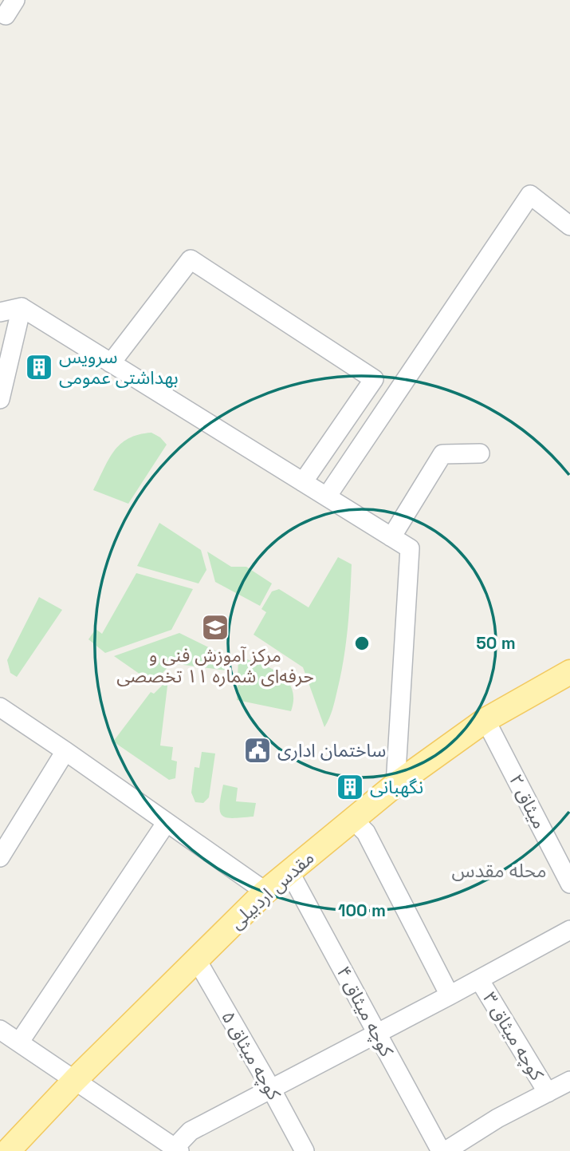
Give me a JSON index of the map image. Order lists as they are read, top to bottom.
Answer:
{
  "streets": {
    "main road": ["مقدس اردبیلی"],
    "street": [
      "میثاق ۲",
      "کوچه میثاق ۴",
      "کوچه میثاق ۳",
      "کوچه میثاق ۵"
    ]
  },
  "crossings": [
    ["میثاق ۲", "مقدس اردبیلی"],
    ["مقدس اردبیلی", "کوچه میثاق ۴"],
    ["مقدس اردبیلی", "کوچه میثاق ۵"]
  ],
  "districts": ["محله مقدس"],
  "places": {
    "building": ["سرویس بهداشتی عمومی", "نگهبانی"],
    "school or university": ["مرکز آموزش فنی و حرفه‌ای شماره ۱۱ تخصصی"],
    "public building": ["ساختمان اداری"]
  },
  "rings": ["50 m", "100 m"]
}
